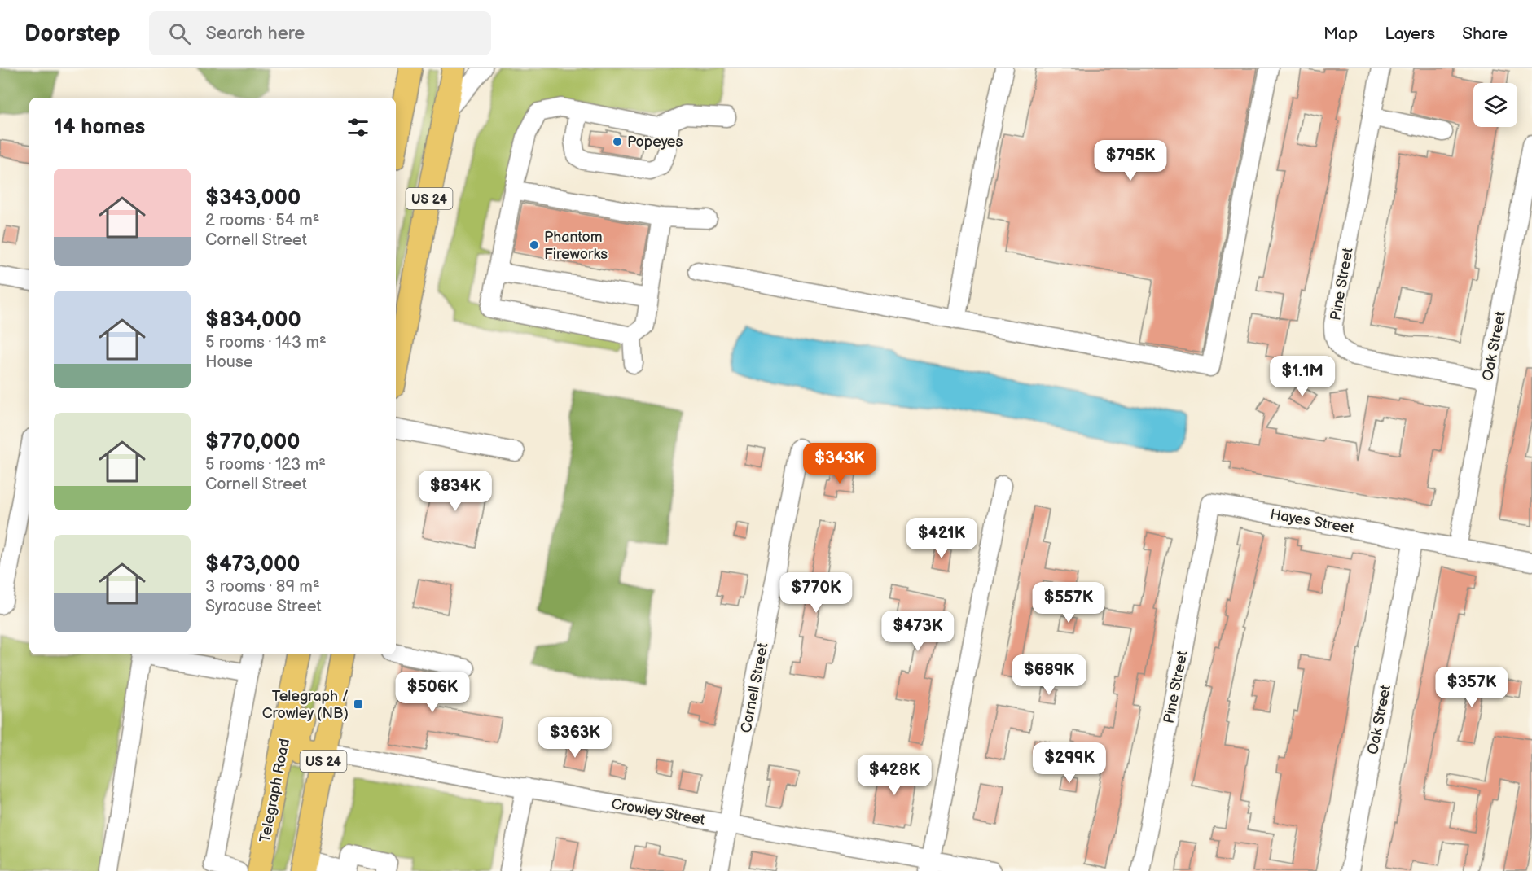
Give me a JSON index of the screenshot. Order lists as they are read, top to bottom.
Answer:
{
  "streets": {
    "main road": ["US 24", "Telegraph Road"],
    "street": [
      "Pine Street",
      "Oak Street",
      "Hayes Street",
      "Cornell Street",
      "Crowley Street"
    ]
  },
  "crossings": [
    ["US 24", "Crowley Street"],
    ["Pine Street", "Oak Street"],
    ["Pine Street", "Hayes Street"],
    ["Oak Street", "Hayes Street"],
    ["Cornell Street", "Crowley Street"]
  ],
  "places": {
    "other": ["Popeyes", "Phantom Fireworks"],
    "transit": ["Telegraph / Crowley (NB)"]
  },
  "page": {
    "header": "Doorstep",
    "search": "Search here",
    "nav": ["Map", "Layers", "Share"],
    "heading": "14 homes",
    "price": [
      "$795K",
      "$1.1M",
      "$343K",
      "$834K",
      "$421K",
      "$770K",
      "$557K",
      "$473K",
      "$689K",
      "$357K",
      "$506K",
      "$363K",
      "$299K",
      "$428K"
    ],
    "list": [
      {
        "name": "$343,000",
        "note": "2 rooms · 54 m² · Cornell Street"
      },
      {
        "name": "$834,000",
        "note": "5 rooms · 143 m² · House"
      },
      {
        "name": "$770,000",
        "note": "5 rooms · 123 m² · Cornell Street"
      },
      {
        "name": "$473,000",
        "note": "3 rooms · 89 m² · Syracuse Street"
      }
    ]
  }
}
